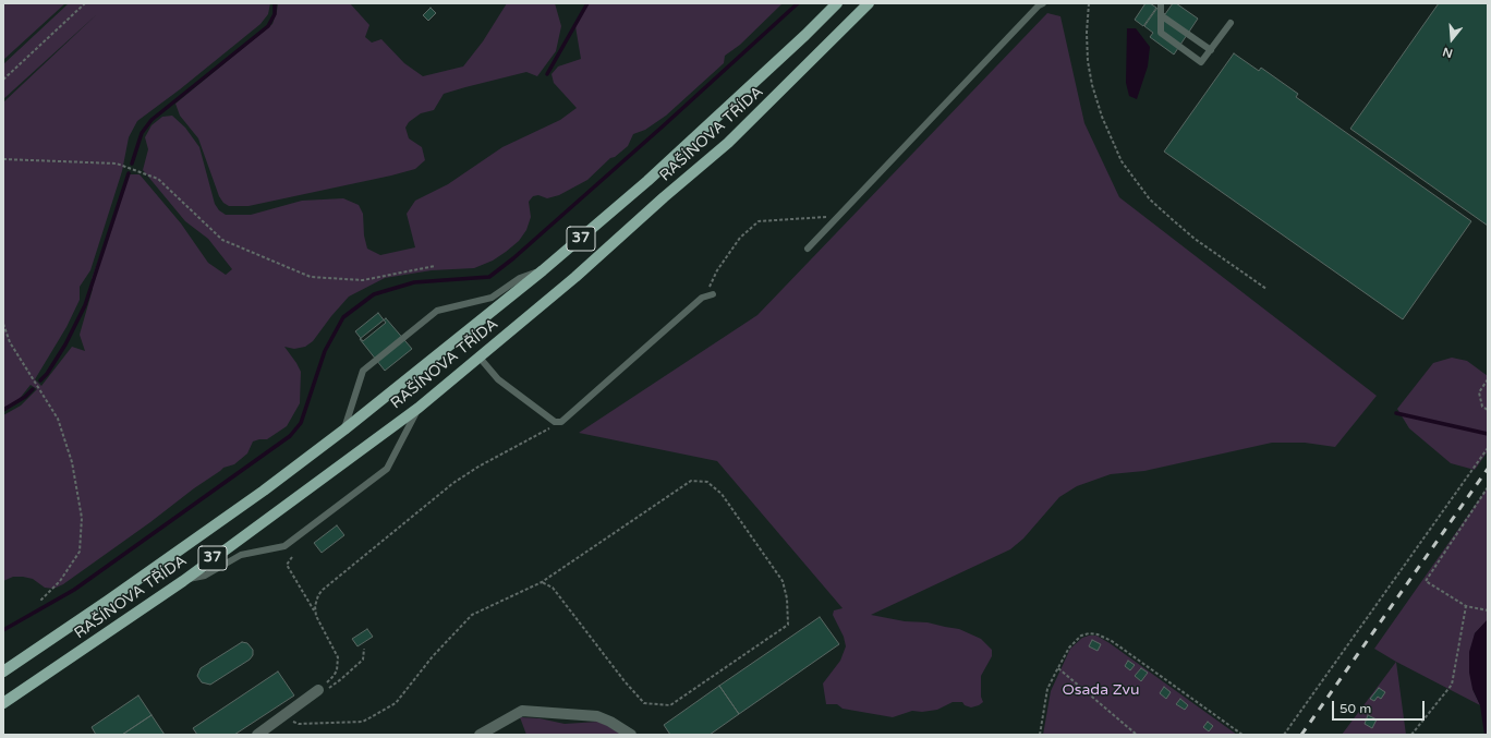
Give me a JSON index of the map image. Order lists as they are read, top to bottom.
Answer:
{
  "streets": {
    "main road": ["RAŠÍNOVA TŘÍDA", "37"]
  },
  "parks": ["Osada Zvu"],
  "scale_bar": "50 m",
  "north": "bottom"
}
